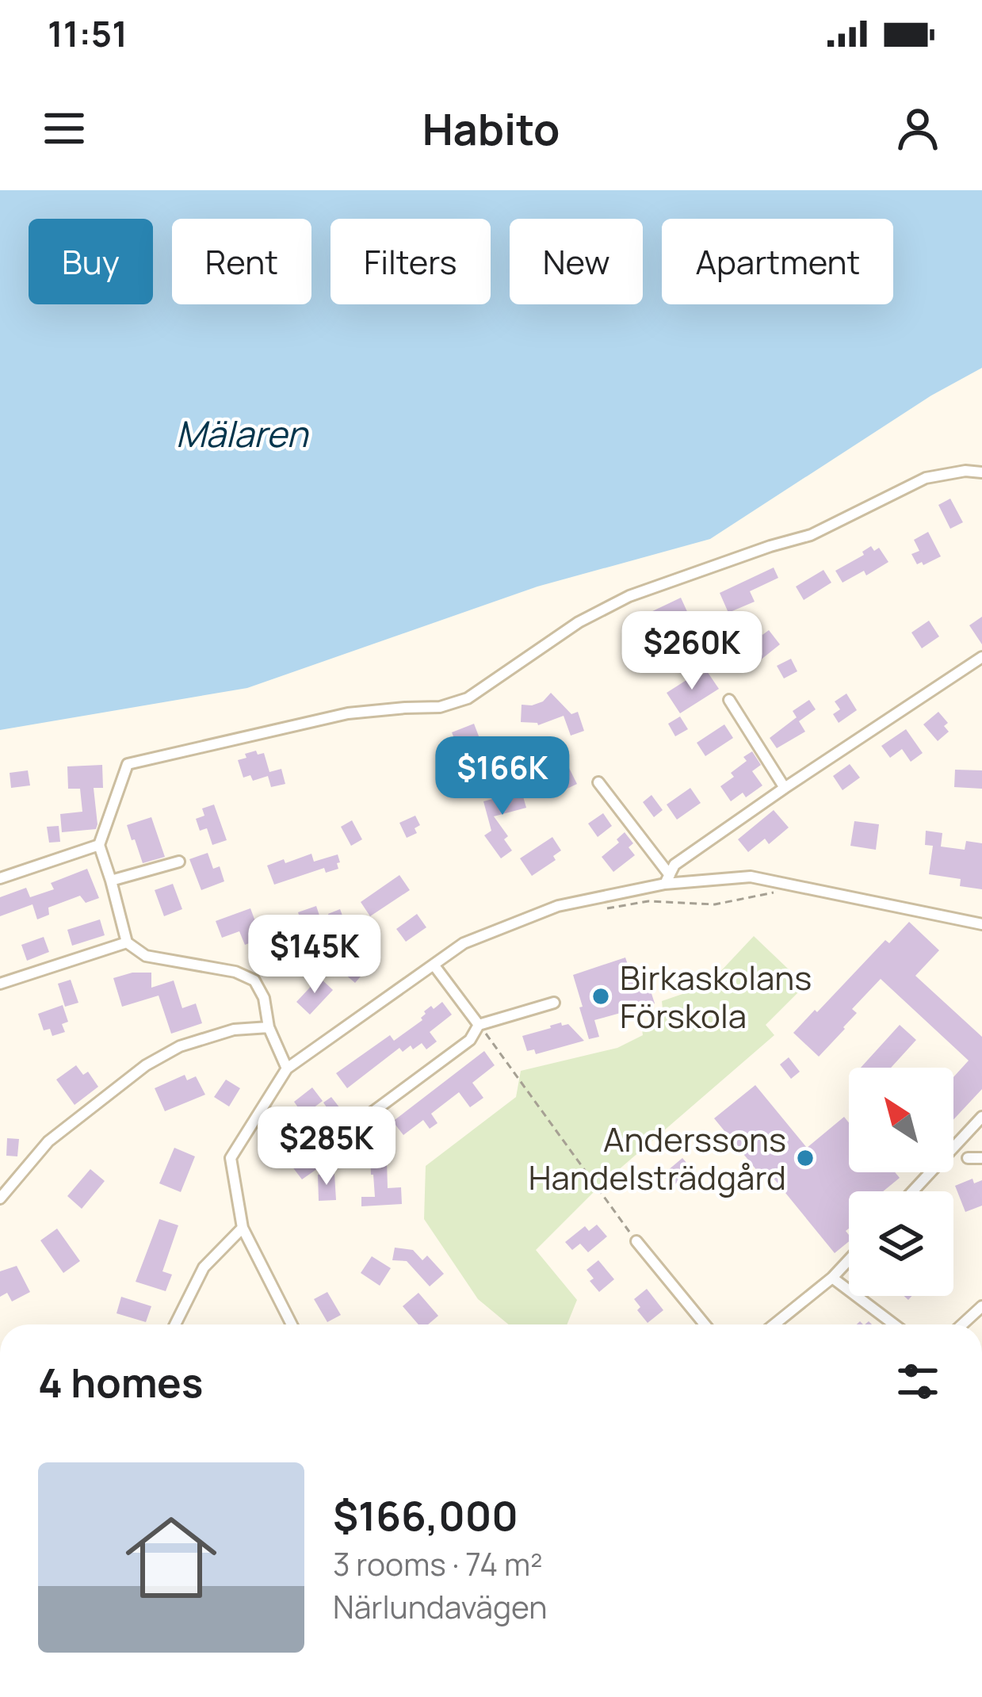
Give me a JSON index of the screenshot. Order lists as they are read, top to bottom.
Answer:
{
  "water": ["Mälaren"],
  "places": ["Birkaskolans Förskola", "Anderssons Handelsträdgård"],
  "north": "top left",
  "page": {
    "status": "11:51",
    "header": "Habito",
    "chip": [
      "Buy",
      "Rent",
      "Filters",
      "New",
      "Apartment"
    ],
    "price": [
      "$260K",
      "$166K",
      "$145K",
      "$285K"
    ],
    "heading": "4 homes",
    "list": [
      {
        "name": "$166,000",
        "note": "3 rooms · 74 m² · Närlundavägen"
      }
    ]
  }
}
